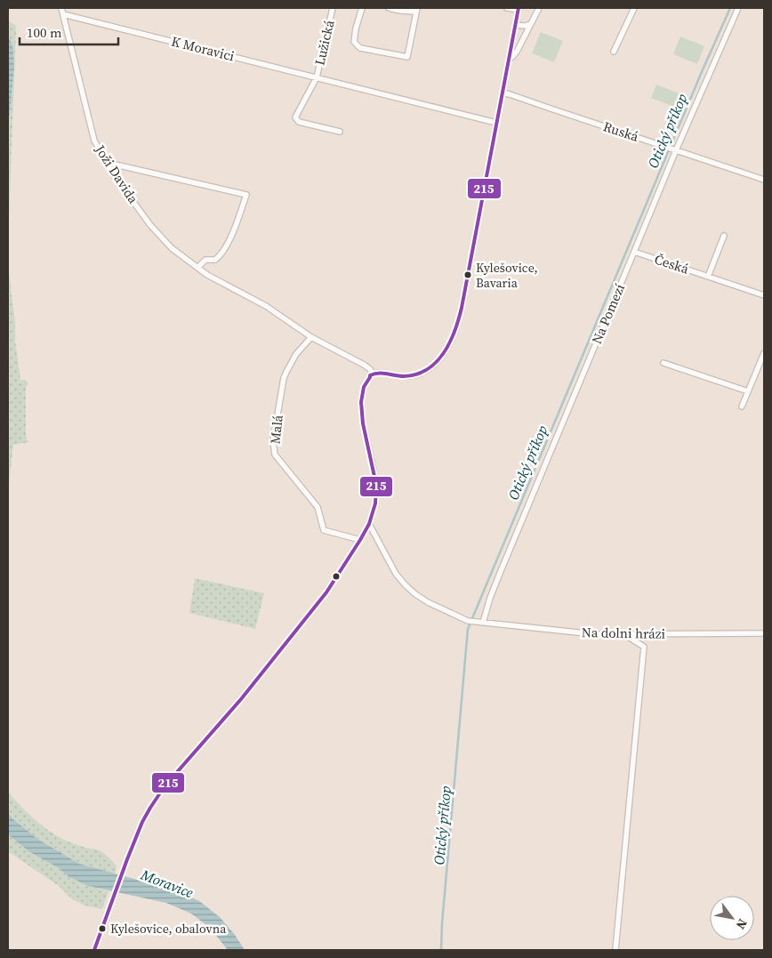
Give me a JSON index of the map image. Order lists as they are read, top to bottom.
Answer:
{
  "streets": {
    "street": [
      "Lužická",
      "K Moravici",
      "Ruská",
      "Joži Davida",
      "Česká",
      "Na Pomezí",
      "Malá",
      "Na dolni hrázi"
    ]
  },
  "crossings": [
    ["Lužická", "K Moravici"],
    ["K Moravici", "Joži Davida"],
    ["Ruská", "Na Pomezí"],
    ["Joži Davida", "Malá"],
    ["Česká", "Na Pomezí"],
    ["Na Pomezí", "Na dolni hrázi"]
  ],
  "water": ["Otický příkop", "Moravice"],
  "places": ["Kylešovice, Bavaria", "Kylešovice, obalovna"],
  "lines": ["transit line 215"],
  "scale_bar": "100 m",
  "north": "bottom right"
}
